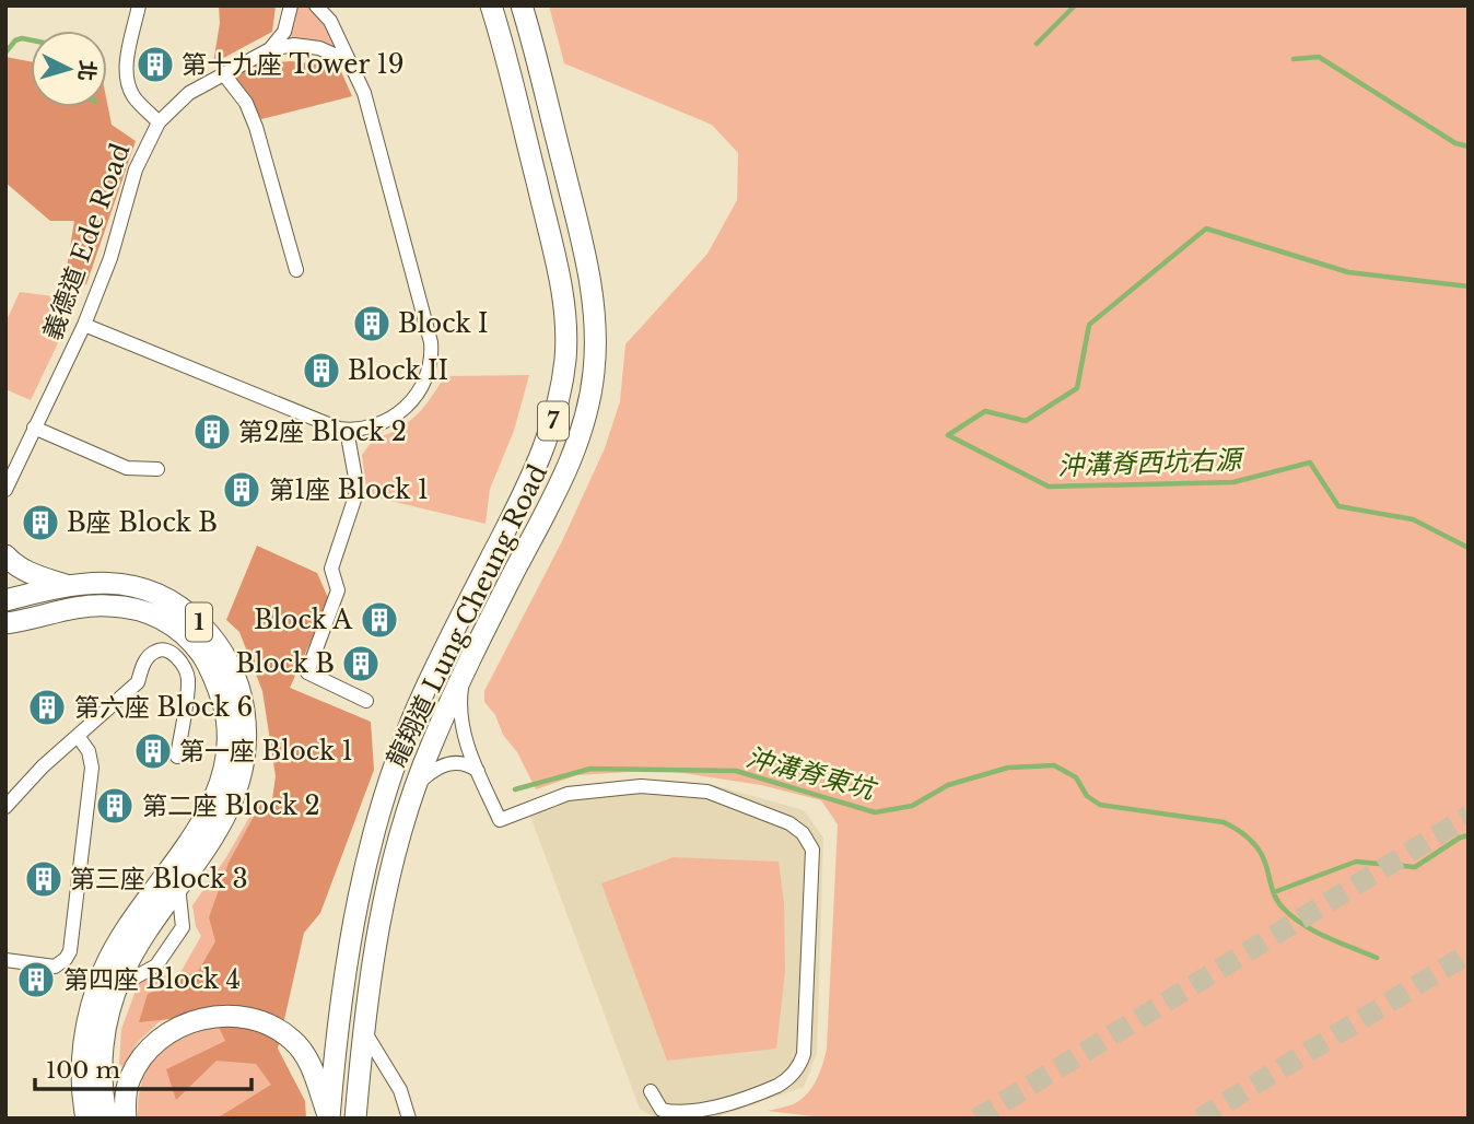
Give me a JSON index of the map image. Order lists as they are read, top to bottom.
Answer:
{
  "streets": {
    "highway": ["7", "龍翔道 Lung Cheung Road", "1"],
    "street": ["義德道 Ede Road"]
  },
  "water": ["沖溝脊西坑右源", "沖溝脊東坑"],
  "places": {
    "building": [
      "第十九座 Tower 19",
      "Block I",
      "Block II",
      "第2座 Block 2",
      "第1座 Block 1",
      "B座 Block B",
      "Block A",
      "Block B",
      "第六座 Block 6",
      "第一座 Block 1",
      "第二座 Block 2",
      "第三座 Block 3",
      "第四座 Block 4"
    ]
  },
  "scale_bar": "100 m",
  "north": "right"
}
